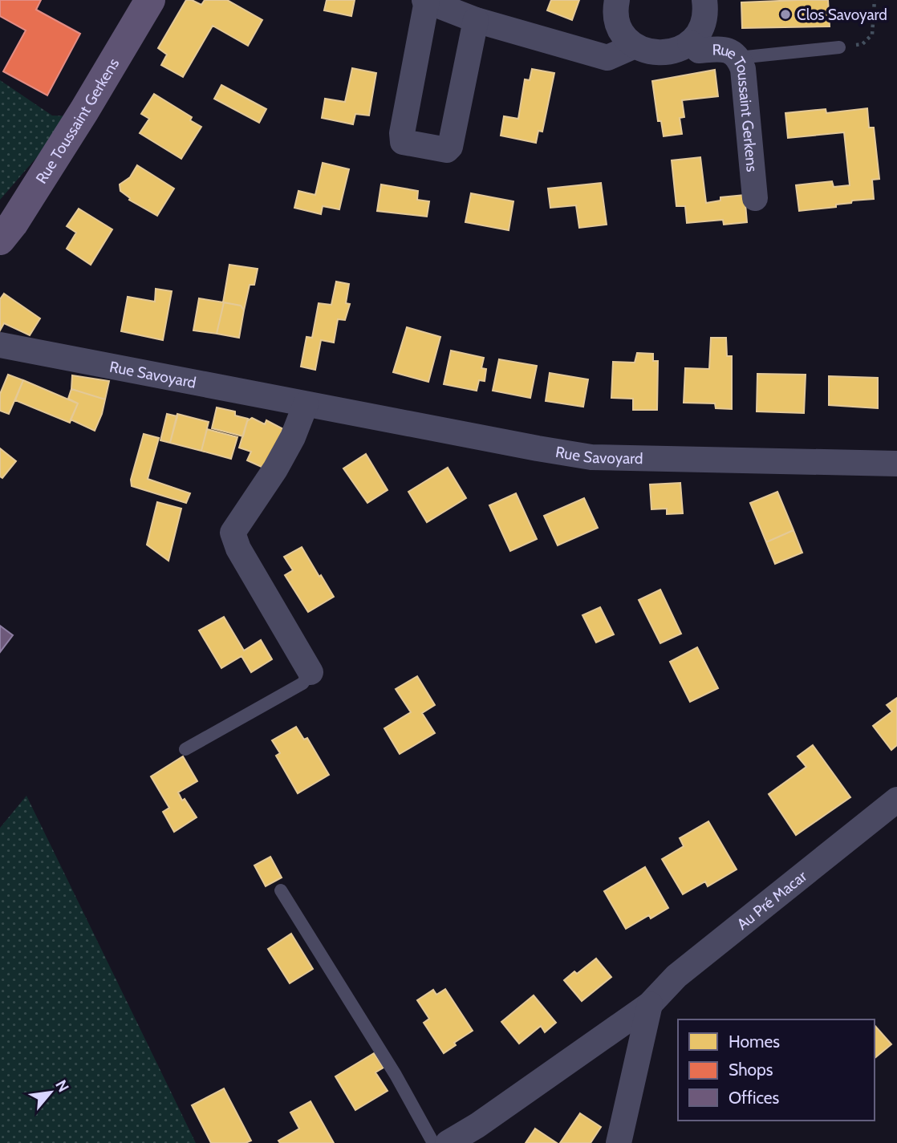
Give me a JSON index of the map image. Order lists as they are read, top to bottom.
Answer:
{
  "streets": {
    "main road": ["Rue Toussaint Gerkens"],
    "street": ["Rue Savoyard", "Au Pré Macar"]
  },
  "places": ["Clos Savoyard"],
  "legend": ["Homes", "Shops", "Offices"],
  "north": "top right"
}
